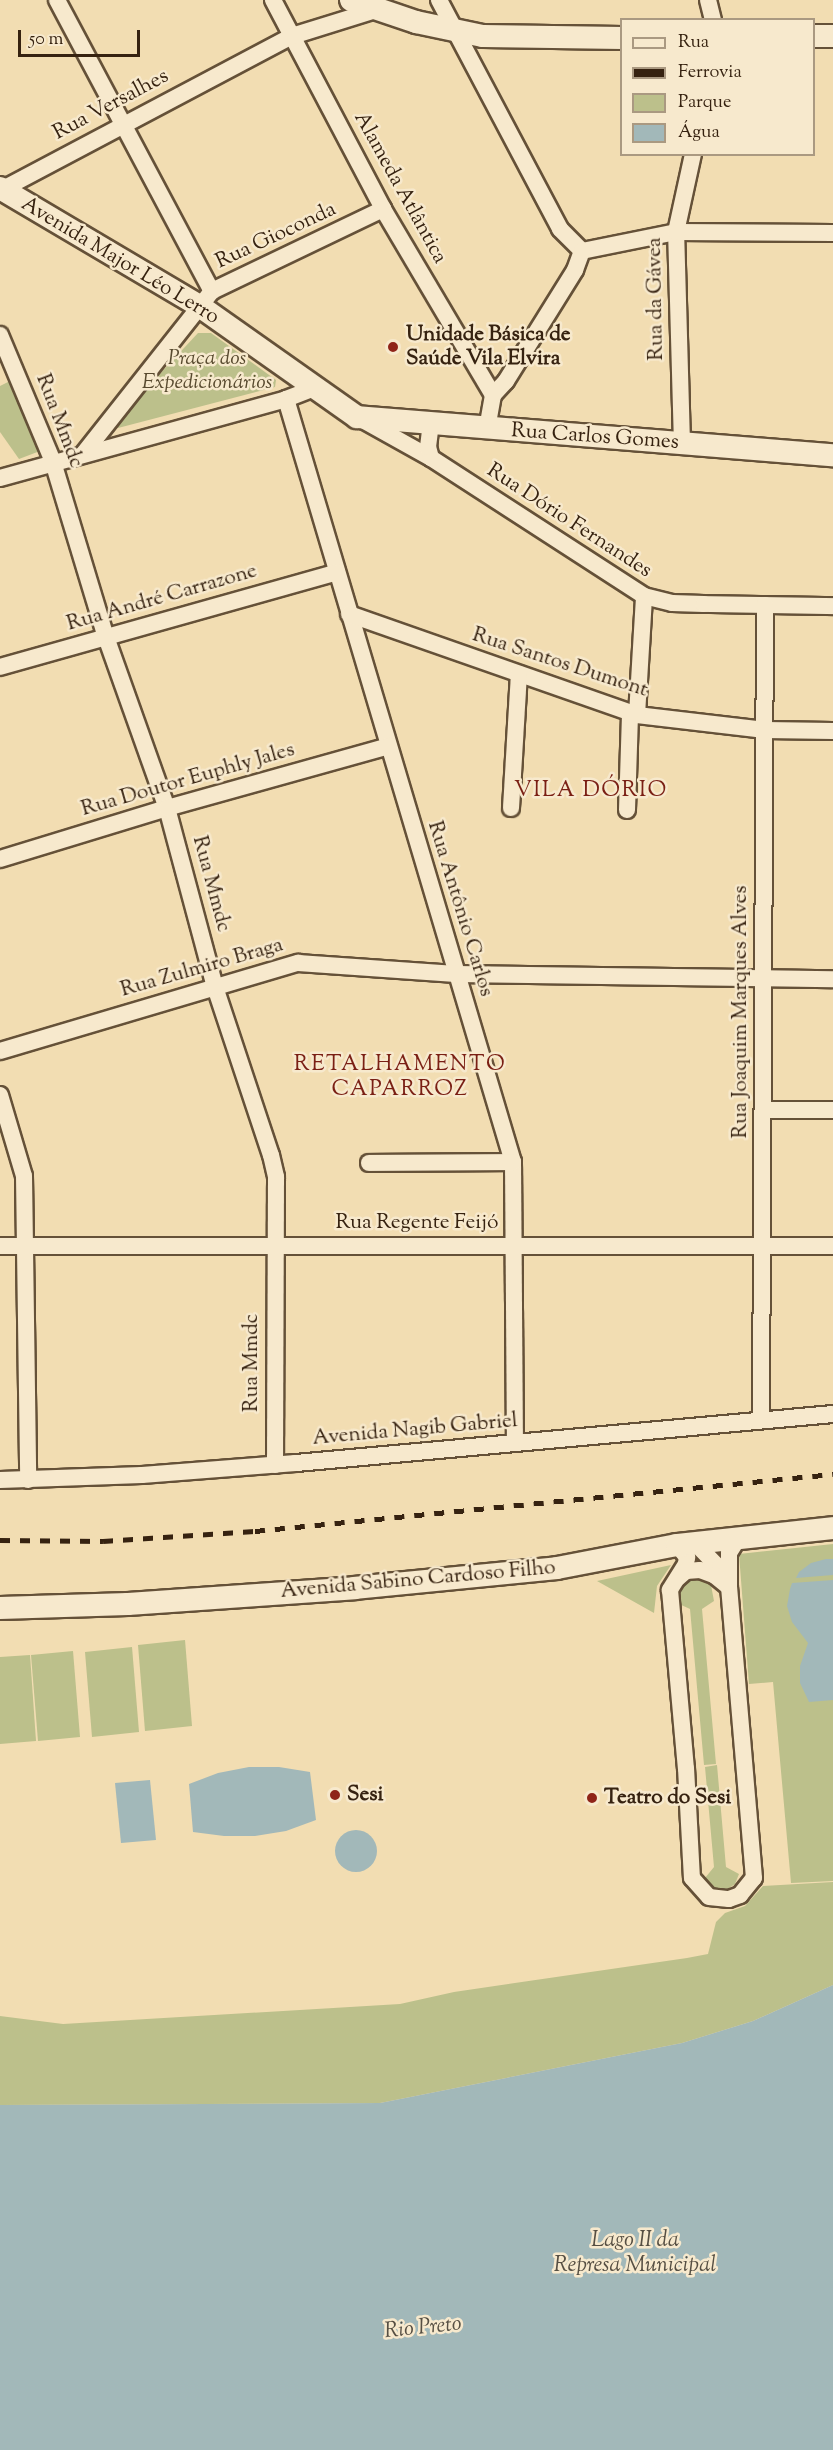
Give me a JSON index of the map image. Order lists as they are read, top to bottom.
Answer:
{
  "streets": {
    "street": [
      "Rua Versalhes",
      "Alameda Atlântica",
      "Rua Gioconda",
      "Avenida Major Léo Lerro",
      "Rua da Gávea",
      "Rua Mmdc",
      "Rua Carlos Gomes",
      "Rua Dório Fernandes",
      "Rua André Carrazone",
      "Rua Santos Dumont",
      "Rua Doutor Euphly Jales",
      "Rua Antônio Carlos",
      "Rua Zulmiro Braga",
      "Rua Joaquim Marques Alves",
      "Rua Regente Feijó",
      "Avenida Nagib Gabriel",
      "Avenida Sabino Cardoso Filho"
    ]
  },
  "crossings": [
    ["Rua Versalhes", "Alameda Atlântica"],
    ["Rua Versalhes", "Avenida Major Léo Lerro"],
    ["Alameda Atlântica", "Rua Gioconda"],
    ["Rua Gioconda", "Avenida Major Léo Lerro"],
    ["Avenida Major Léo Lerro", "Rua Carlos Gomes"],
    ["Avenida Major Léo Lerro", "Rua Dório Fernandes"],
    ["Rua da Gávea", "Rua Carlos Gomes"],
    ["Rua Mmdc", "Rua André Carrazone"],
    ["Rua Mmdc", "Rua Doutor Euphly Jales"],
    ["Rua Mmdc", "Rua Zulmiro Braga"],
    ["Rua Mmdc", "Rua Regente Feijó"],
    ["Rua Mmdc", "Avenida Nagib Gabriel"],
    ["Rua Carlos Gomes", "Rua Dório Fernandes"],
    ["Rua Dório Fernandes", "Rua Joaquim Marques Alves"],
    ["Rua André Carrazone", "Rua Antônio Carlos"],
    ["Rua Santos Dumont", "Rua Antônio Carlos"],
    ["Rua Santos Dumont", "Rua Joaquim Marques Alves"],
    ["Rua Doutor Euphly Jales", "Rua Antônio Carlos"],
    ["Rua Antônio Carlos", "Rua Zulmiro Braga"],
    ["Rua Antônio Carlos", "Rua Regente Feijó"],
    ["Rua Antônio Carlos", "Avenida Nagib Gabriel"],
    ["Rua Zulmiro Braga", "Rua Joaquim Marques Alves"],
    ["Rua Joaquim Marques Alves", "Rua Regente Feijó"],
    ["Rua Joaquim Marques Alves", "Avenida Nagib Gabriel"]
  ],
  "districts": ["VILA DÓRIO", "RETALHAMENTO CAPARROZ"],
  "water": ["Lago II da Represa Municipal", "Rio Preto"],
  "parks": ["Praça dos Expedicionários"],
  "places": ["Unidade Básica de Saúde Vila Elvira", "Sesi", "Teatro do Sesi"],
  "legend": [
    "Rua",
    "Ferrovia",
    "Parque",
    "Água"
  ],
  "scale_bar": "50 m"
}
